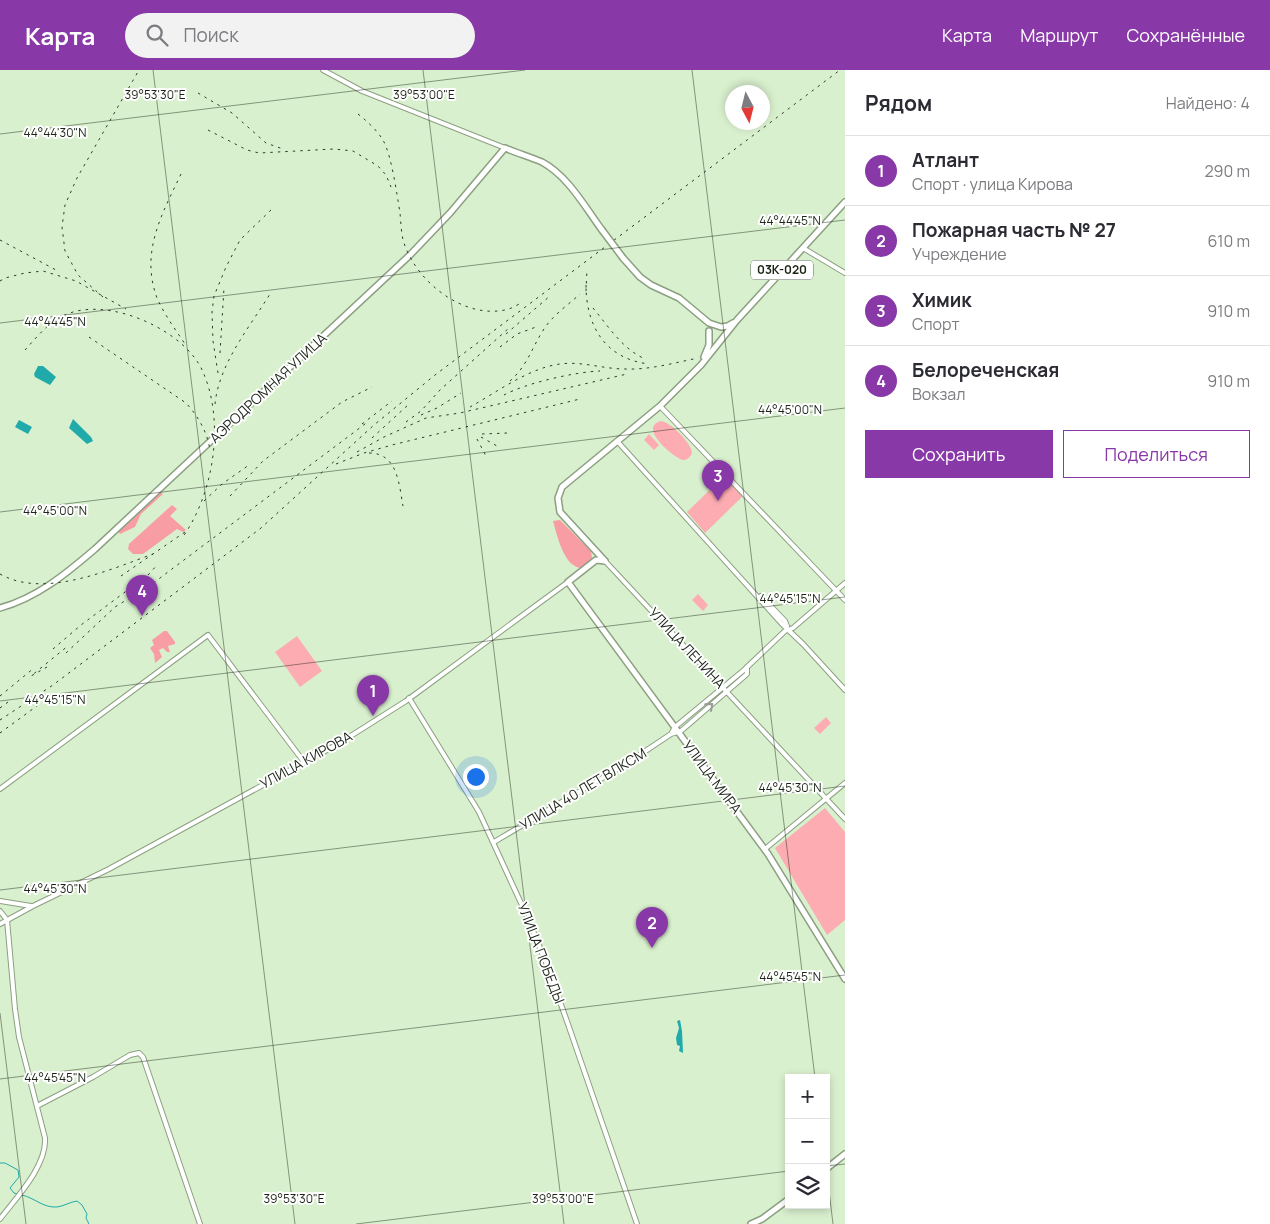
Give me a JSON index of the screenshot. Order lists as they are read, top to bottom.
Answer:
{
  "streets": {
    "main road": [
      "03К-020",
      "АЭРОДРОМНАЯ УЛИЦА",
      "УЛИЦА ЛЕНИНА",
      "УЛИЦА КИРОВА",
      "УЛИЦА МИРА"
    ],
    "street": ["УЛИЦА 40 ЛЕТ ВЛКСМ", "УЛИЦА ПОБЕДЫ"]
  },
  "crossings": [
    ["УЛИЦА ЛЕНИНА", "УЛИЦА 40 ЛЕТ ВЛКСМ"],
    ["УЛИЦА КИРОВА", "УЛИЦА МИРА"],
    ["УЛИЦА КИРОВА", "УЛИЦА ПОБЕДЫ"],
    ["УЛИЦА МИРА", "УЛИЦА 40 ЛЕТ ВЛКСМ"],
    ["УЛИЦА 40 ЛЕТ ВЛКСМ", "УЛИЦА ПОБЕДЫ"]
  ],
  "north": "bottom",
  "page": {
    "header": "Карта",
    "search": "Поиск",
    "nav": ["Карта", "Маршрут", "Сохранённые"],
    "heading": ["Рядом", "Найдено: 4"],
    "list": [
      {
        "mark": "1",
        "name": "Атлант",
        "note": "Спорт · улица Кирова",
        "value": "290 m"
      },
      {
        "mark": "2",
        "name": "Пожарная часть № 27",
        "note": "Учреждение",
        "value": "610 m"
      },
      {
        "mark": "3",
        "name": "Химик",
        "note": "Спорт",
        "value": "910 m"
      },
      {
        "mark": "4",
        "name": "Белореченская",
        "note": "Вокзал",
        "value": "910 m"
      }
    ],
    "buttons": ["Сохранить", "Поделиться"],
    "pins": [
      "3",
      "4",
      "1",
      "2"
    ],
    "map_buttons": ["+", "−"]
  },
  "coordinates": [
    "39°53'30\"E",
    "39°53'00\"E",
    "44°44'30\"N",
    "44°44'45\"N",
    "44°45'00\"N",
    "44°45'15\"N",
    "44°45'30\"N",
    "44°45'45\"N"
  ]
}
